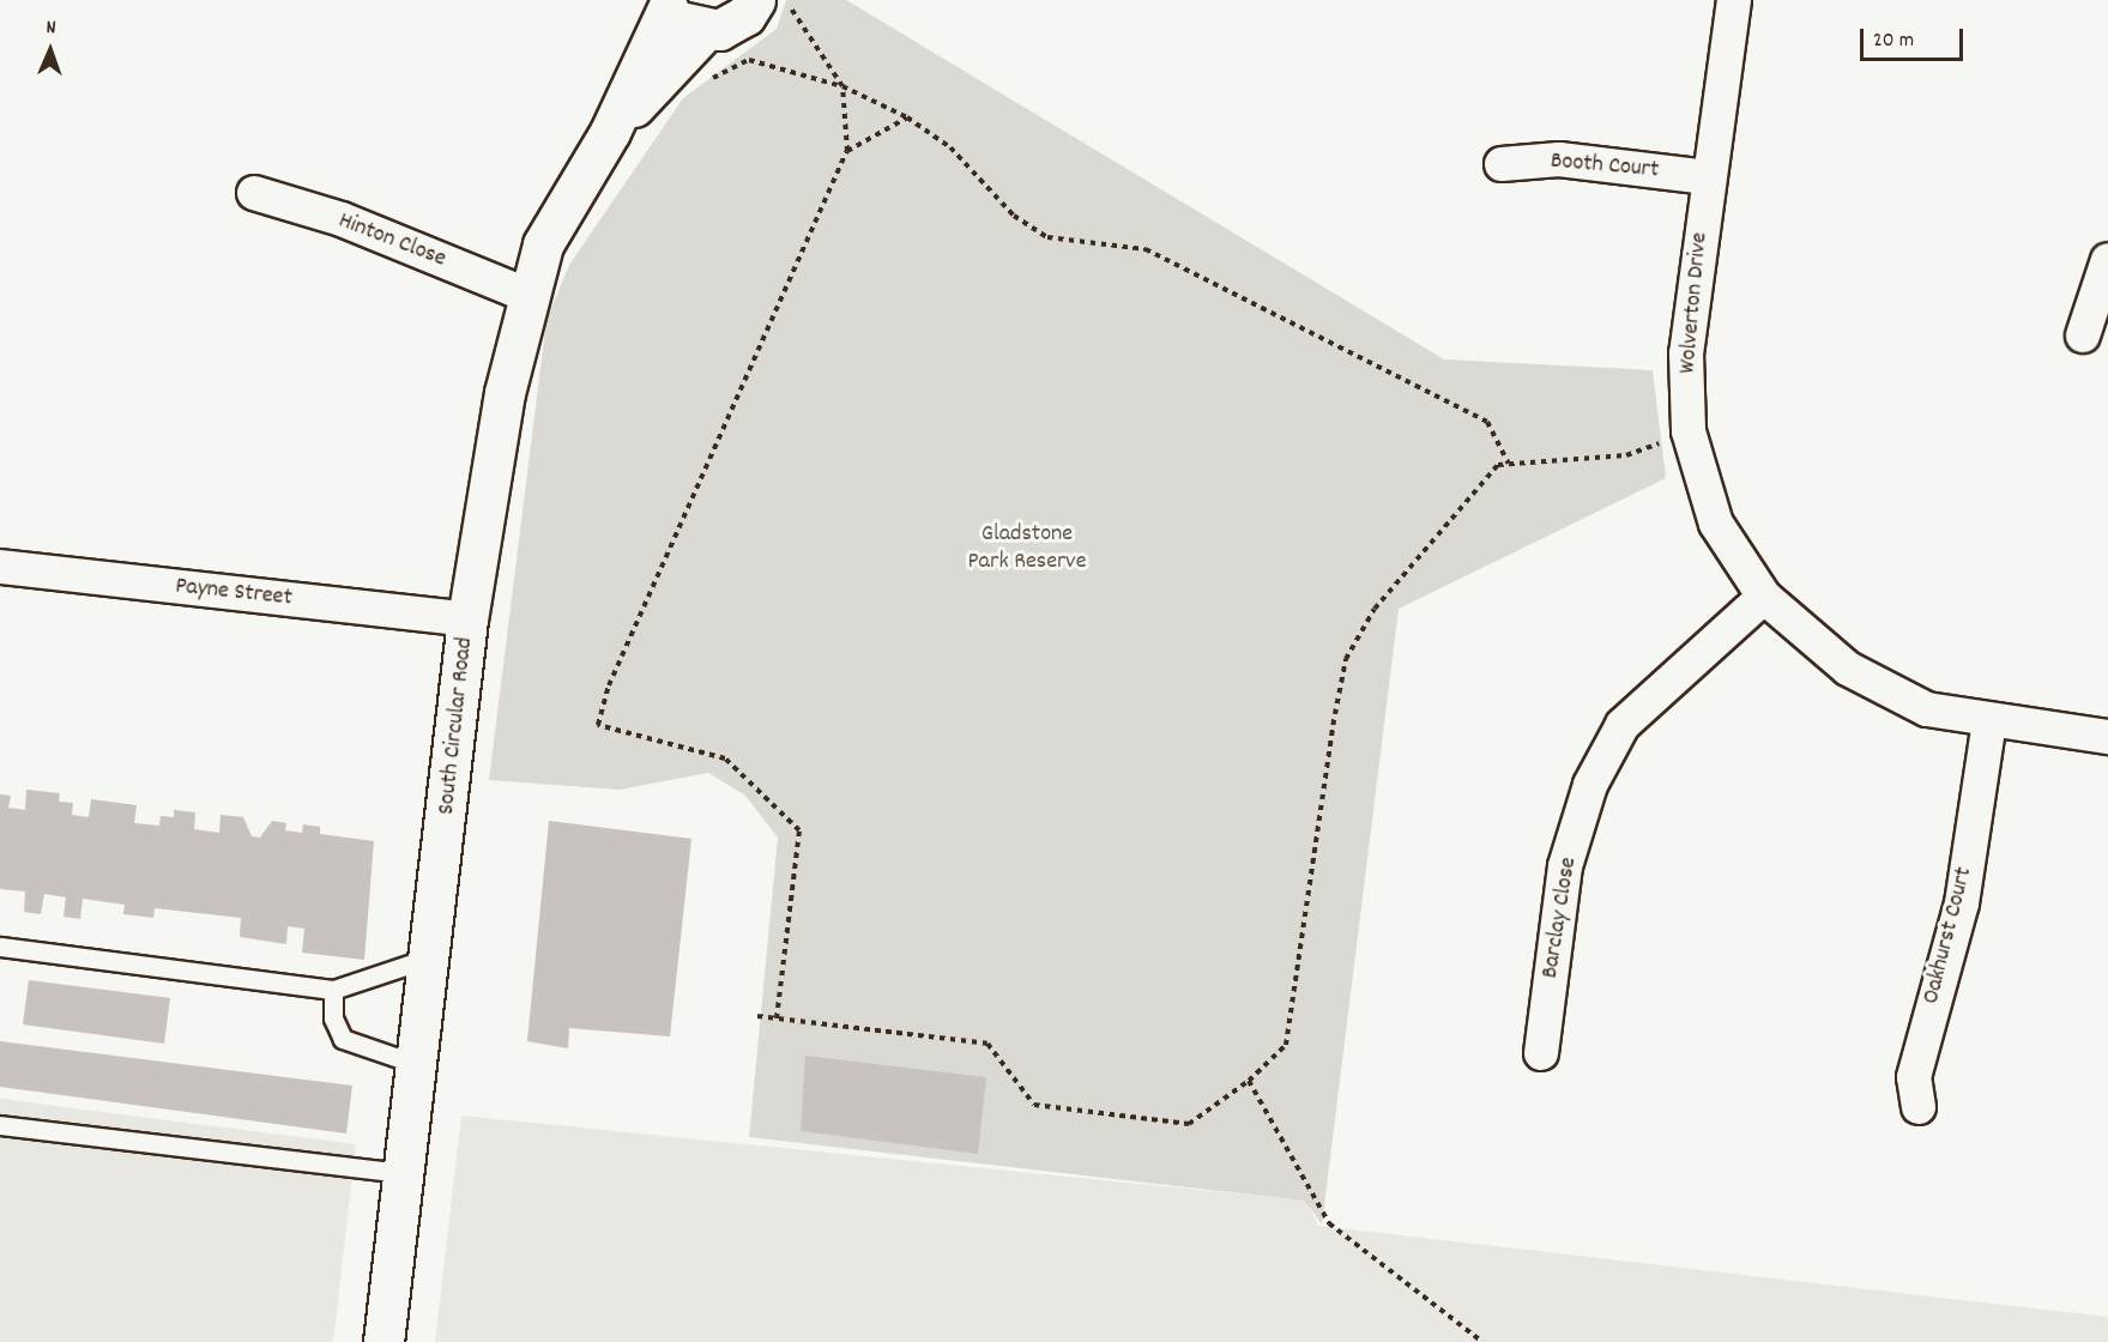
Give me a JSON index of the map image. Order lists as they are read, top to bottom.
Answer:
{
  "streets": {
    "street": [
      "Booth Court",
      "Hinton Close",
      "Wolverton Drive",
      "Payne Street",
      "South Circular Road",
      "Barclay Close",
      "Oakhurst Court"
    ]
  },
  "crossings": [
    ["Booth Court", "Wolverton Drive"],
    ["Hinton Close", "South Circular Road"],
    ["Wolverton Drive", "Barclay Close"],
    ["Wolverton Drive", "Oakhurst Court"],
    ["Payne Street", "South Circular Road"]
  ],
  "parks": ["Gladstone Park Reserve"],
  "scale_bar": "20 m",
  "north": "top"
}
